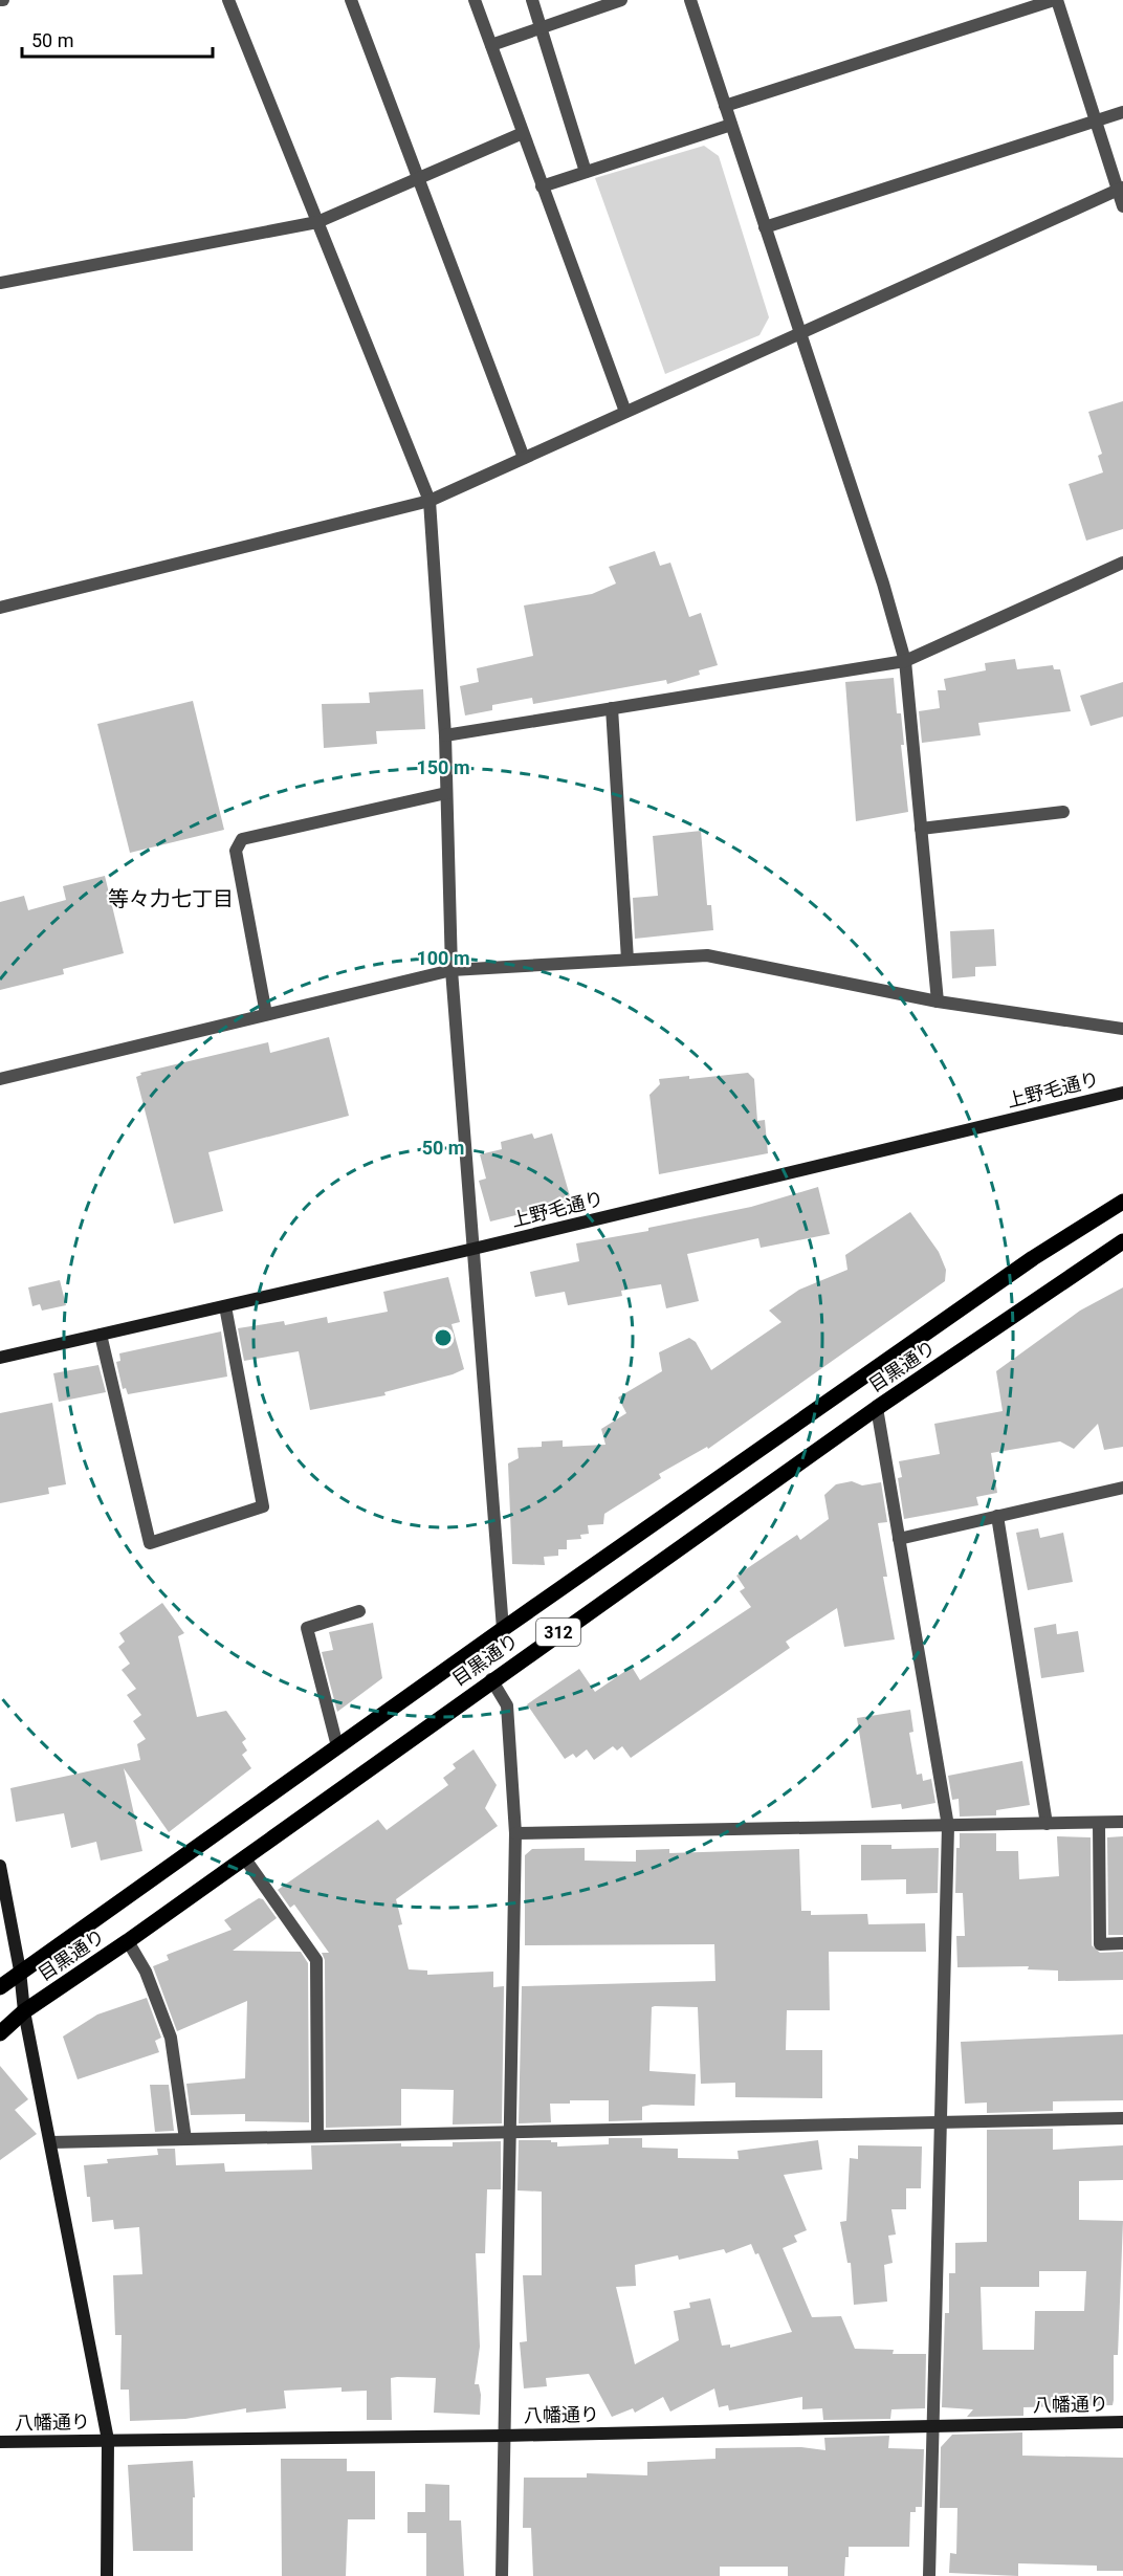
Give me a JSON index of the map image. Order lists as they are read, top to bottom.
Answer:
{
  "streets": {
    "main road": ["目黒通り", "312"],
    "street": ["上野毛通り", "八幡通り"]
  },
  "districts": ["等々力七丁目"],
  "scale_bar": "50 m",
  "rings": ["150 m", "100 m", "50 m"]
}
